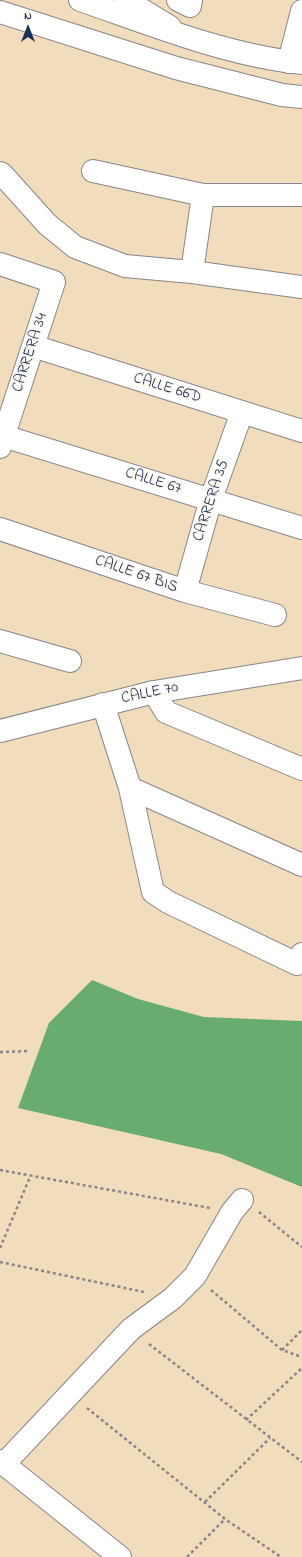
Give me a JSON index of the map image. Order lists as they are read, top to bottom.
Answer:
{
  "streets": {
    "street": [
      "CARRERA 34",
      "CALLE 66D",
      "CALLE 67",
      "CARRERA 35",
      "CALLE 67 BIS",
      "CALLE 70"
    ]
  },
  "crossings": [
    ["CARRERA 34", "CALLE 66D"],
    ["CARRERA 34", "CALLE 67"],
    ["CALLE 66D", "CARRERA 35"],
    ["CALLE 67", "CARRERA 35"],
    ["CARRERA 35", "CALLE 67 BIS"]
  ],
  "north": "top"
}
